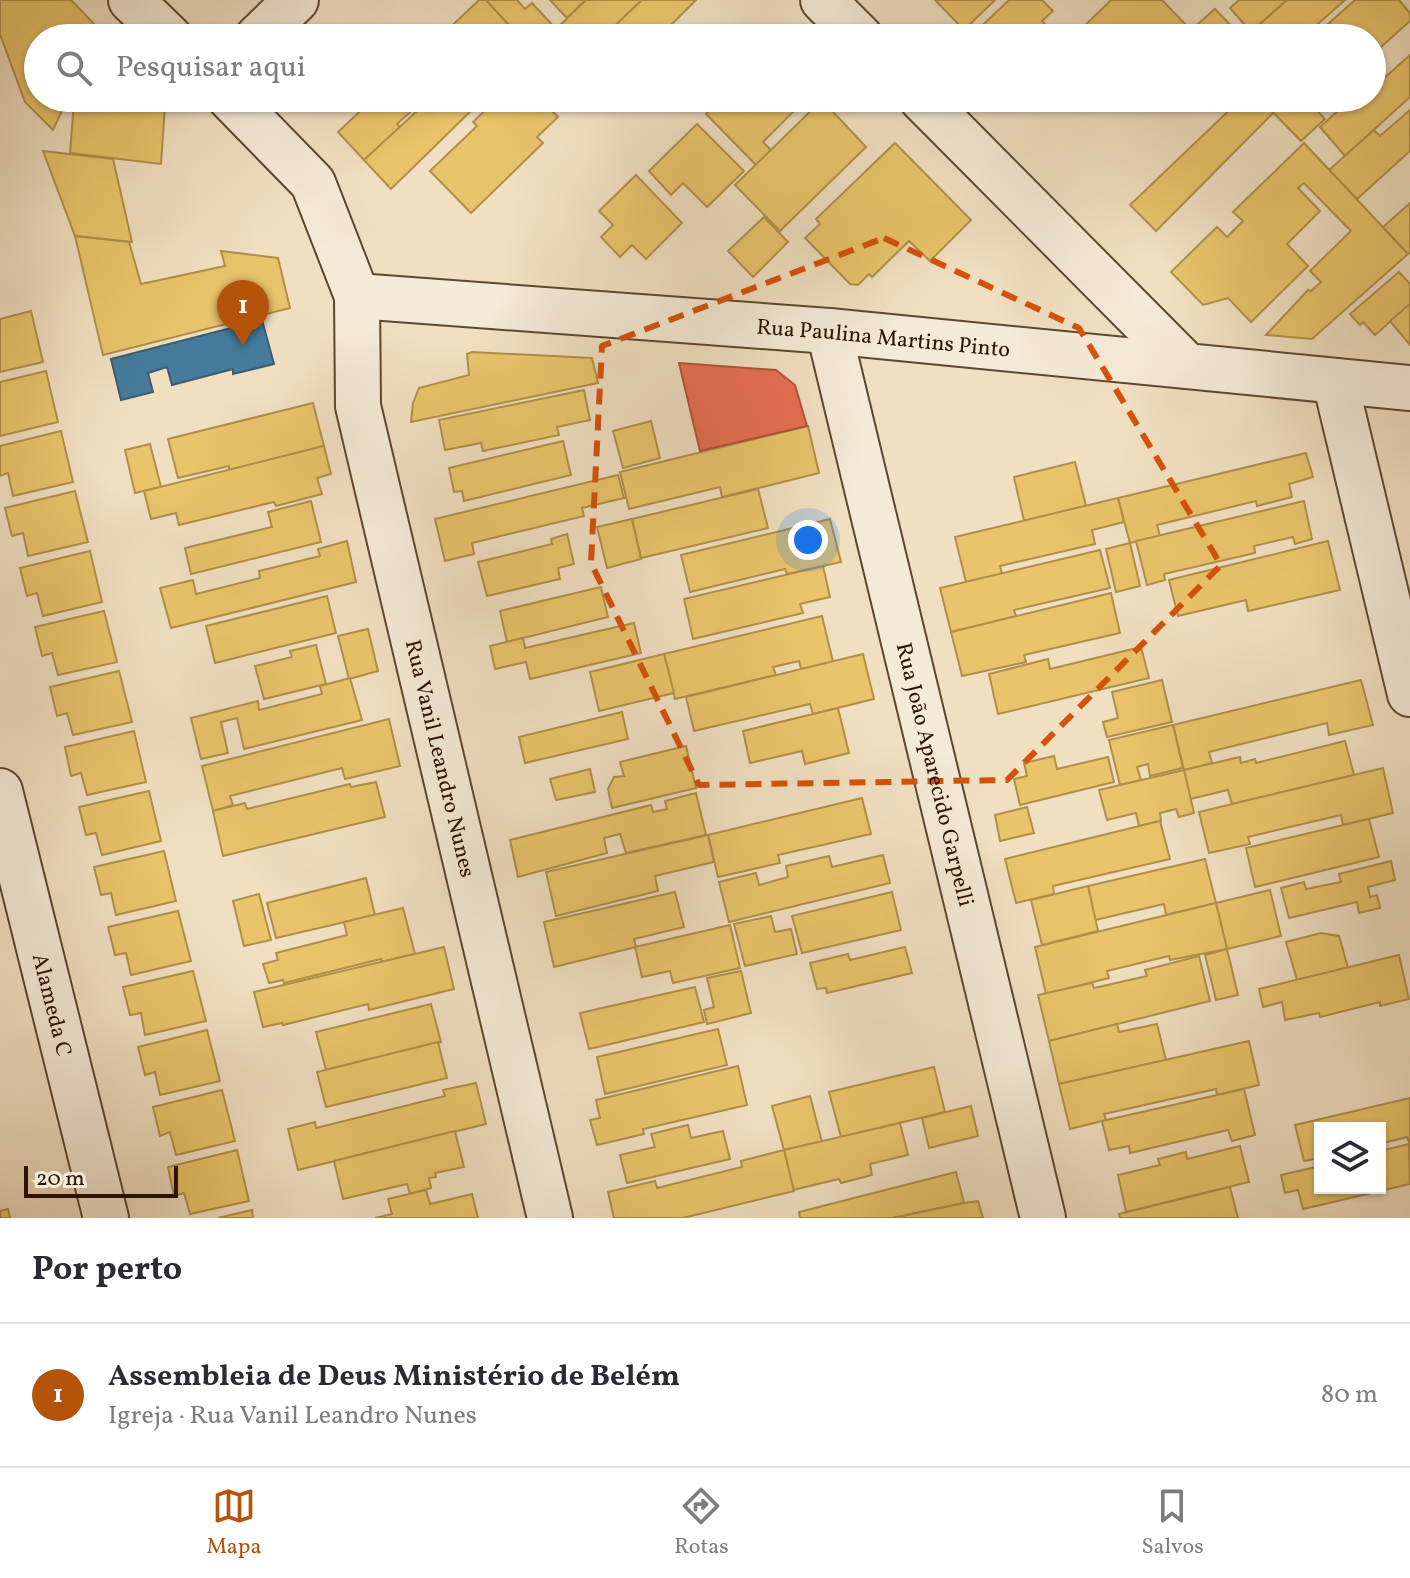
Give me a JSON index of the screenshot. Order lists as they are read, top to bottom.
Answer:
{
  "streets": {
    "street": [
      "Rua Paulina Martins Pinto",
      "Rua Vanil Leandro Nunes",
      "Rua João Aparecido Garpelli",
      "Alameda C"
    ]
  },
  "crossings": [
    ["Rua Paulina Martins Pinto", "Rua Vanil Leandro Nunes"],
    ["Rua Paulina Martins Pinto", "Rua João Aparecido Garpelli"]
  ],
  "scale_bar": "20 m",
  "page": {
    "search": "Pesquisar aqui",
    "pins": "1",
    "scale": "20 m",
    "heading": "Por perto",
    "list": [
      {
        "mark": "1",
        "name": "Assembleia de Deus Ministério de Belém",
        "note": "Igreja · Rua Vanil Leandro Nunes",
        "value": "80 m"
      }
    ],
    "nav": ["Mapa", "Rotas", "Salvos"]
  }
}
